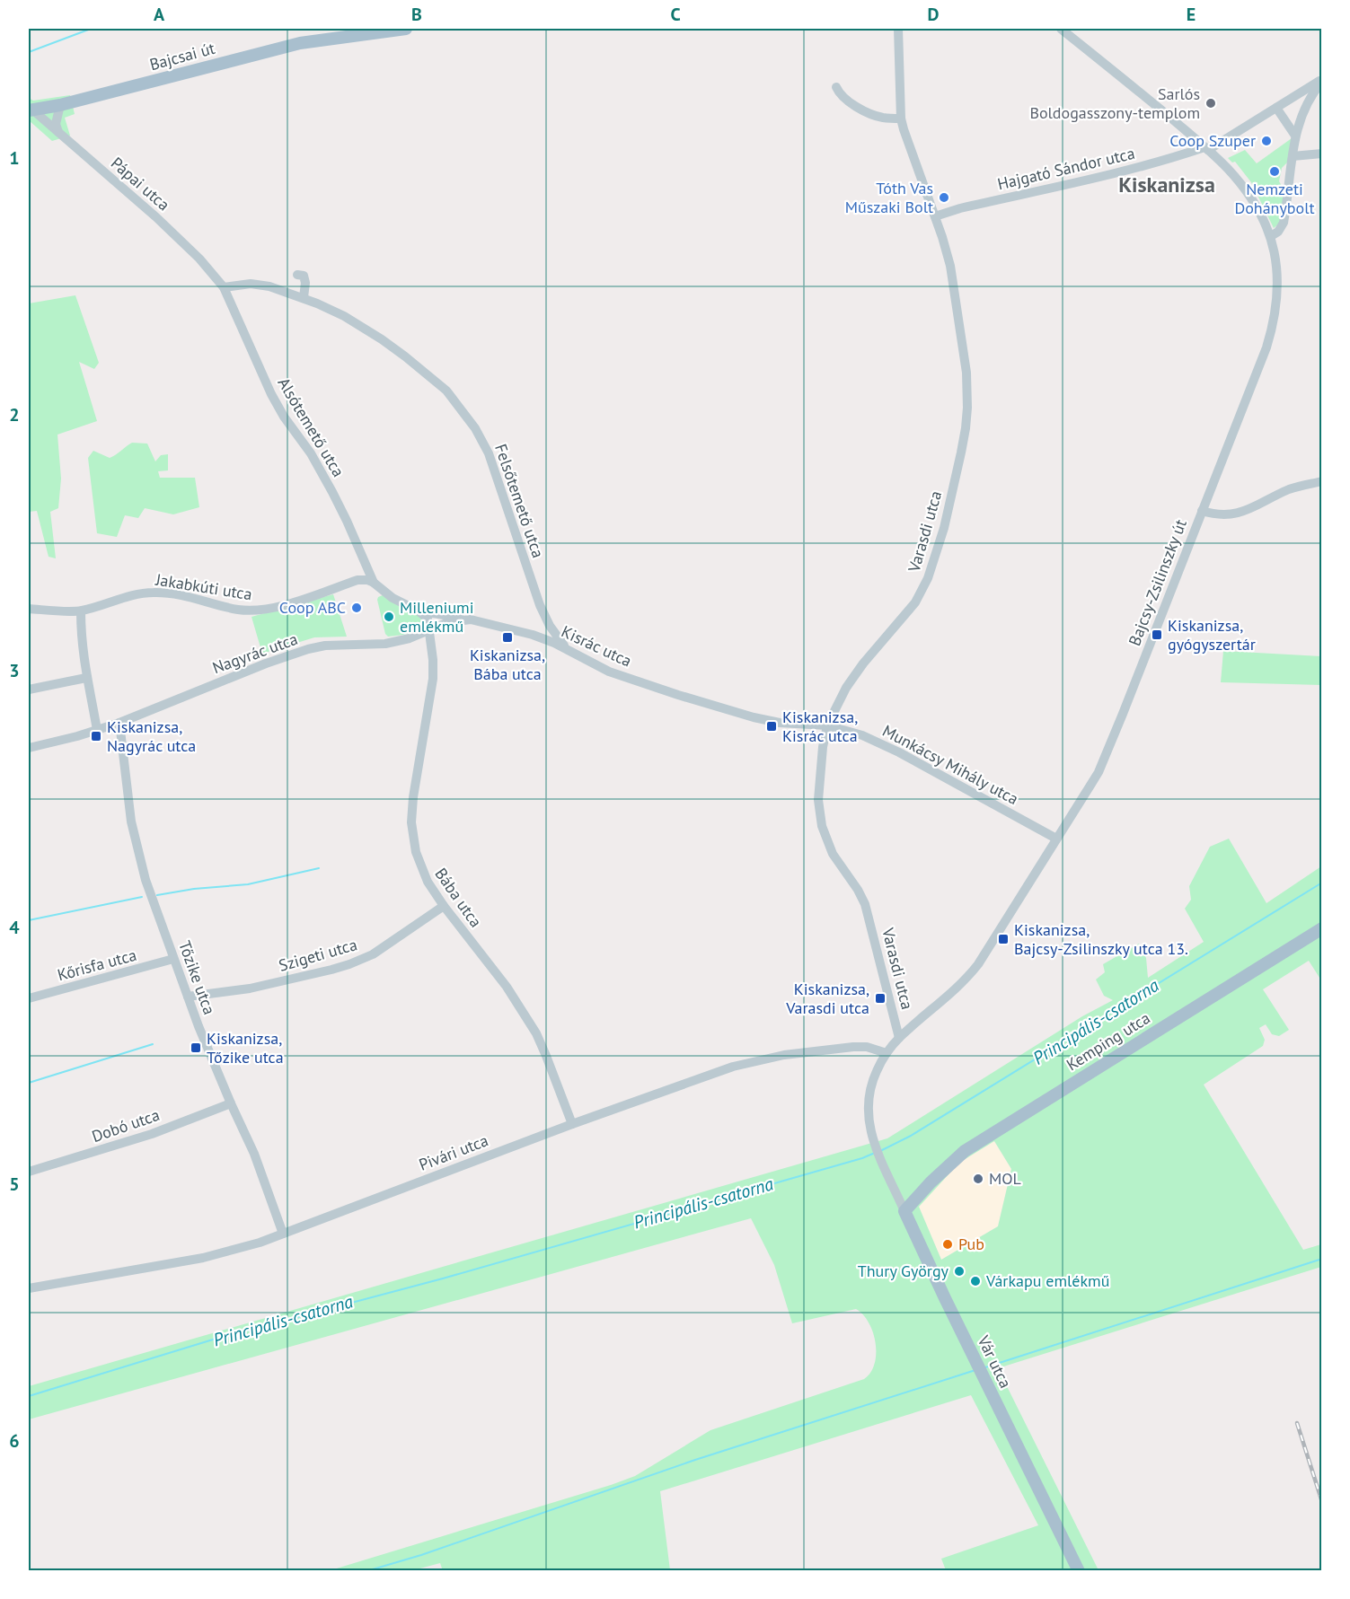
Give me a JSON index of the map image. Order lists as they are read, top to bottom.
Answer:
{
  "streets": {
    "main road": ["Bajcsai út", "Kemping utca", "Vár utca"],
    "street": [
      "Hajgató Sándor utca",
      "Pápai utca",
      "Alsótemető utca",
      "Felsőtemető utca",
      "Varasdi utca",
      "Bajcsy-Zsilinszky út",
      "Jakabkúti utca",
      "Kisrác utca",
      "Nagyrác utca",
      "Munkácsy Mihály utca",
      "Bába utca",
      "Szigeti utca",
      "Kőrisfa utca",
      "Tőzike utca",
      "Dobó utca",
      "Pivári utca"
    ]
  },
  "crossings": [
    ["Bajcsai út", "Pápai utca"],
    ["Hajgató Sándor utca", "Varasdi utca"],
    ["Hajgató Sándor utca", "Bajcsy-Zsilinszky út"],
    ["Pápai utca", "Alsótemető utca"],
    ["Pápai utca", "Felsőtemető utca"],
    ["Alsótemető utca", "Felsőtemető utca"],
    ["Alsótemető utca", "Jakabkúti utca"],
    ["Felsőtemető utca", "Kisrác utca"],
    ["Varasdi utca", "Bajcsy-Zsilinszky út"],
    ["Varasdi utca", "Kisrác utca"],
    ["Varasdi utca", "Munkácsy Mihály utca"],
    ["Bajcsy-Zsilinszky út", "Munkácsy Mihály utca"],
    ["Bajcsy-Zsilinszky út", "Pivári utca"],
    ["Bajcsy-Zsilinszky út", "Vár utca"],
    ["Kisrác utca", "Nagyrác utca"],
    ["Kisrác utca", "Munkácsy Mihály utca"],
    ["Kisrác utca", "Bába utca"],
    ["Nagyrác utca", "Bába utca"],
    ["Nagyrác utca", "Tőzike utca"],
    ["Bába utca", "Szigeti utca"],
    ["Bába utca", "Pivári utca"],
    ["Szigeti utca", "Tőzike utca"],
    ["Kőrisfa utca", "Tőzike utca"],
    ["Tőzike utca", "Dobó utca"],
    ["Tőzike utca", "Pivári utca"],
    ["Kemping utca", "Vár utca"]
  ],
  "districts": ["Kiskanizsa"],
  "water": ["Principális-csatorna"],
  "places": {
    "other": [
      "Sarlós Boldogasszony-templom",
      "Coop Szuper",
      "Nemzeti Dohánybolt",
      "Tóth Vas Műszaki Bolt",
      "Coop ABC",
      "Milleniumi emlékmű",
      "MOL",
      "Pub",
      "Thury György",
      "Várkapu emlékmű"
    ],
    "transit": [
      "Kiskanizsa, gyógyszertár",
      "Kiskanizsa, Bába utca",
      "Kiskanizsa, Kisrác utca",
      "Kiskanizsa, Nagyrác utca",
      "Kiskanizsa, Bajcsy-Zsilinszky utca 13.",
      "Kiskanizsa, Varasdi utca",
      "Kiskanizsa, Tőzike utca"
    ]
  },
  "grid": {
    "columns": [
      "A",
      "B",
      "C",
      "D",
      "E"
    ],
    "rows": [
      "1",
      "2",
      "3",
      "4",
      "5",
      "6"
    ]
  }
}
